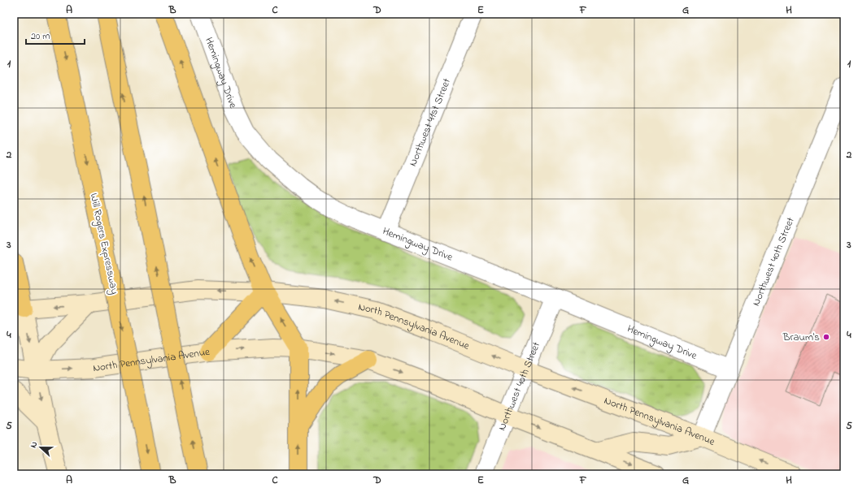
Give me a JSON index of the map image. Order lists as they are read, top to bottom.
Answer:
{
  "streets": {
    "highway": ["Will Rogers Expressway"],
    "main road": ["North Pennsylvania Avenue"],
    "street": ["Hemingway Drive", "Northwest 41st Street", "Northwest 40th Street"]
  },
  "crossings": [
    ["Hemingway Drive", "Northwest 41st Street"],
    ["Hemingway Drive", "Northwest 40th Street"],
    ["Northwest 40th Street", "North Pennsylvania Avenue"]
  ],
  "places": ["Braum's"],
  "scale_bar": "20 m",
  "north": "left",
  "grid": {
    "columns": [
      "A",
      "B",
      "C",
      "D",
      "E",
      "F",
      "G",
      "H"
    ],
    "rows": [
      "1",
      "2",
      "3",
      "4",
      "5"
    ]
  }
}
